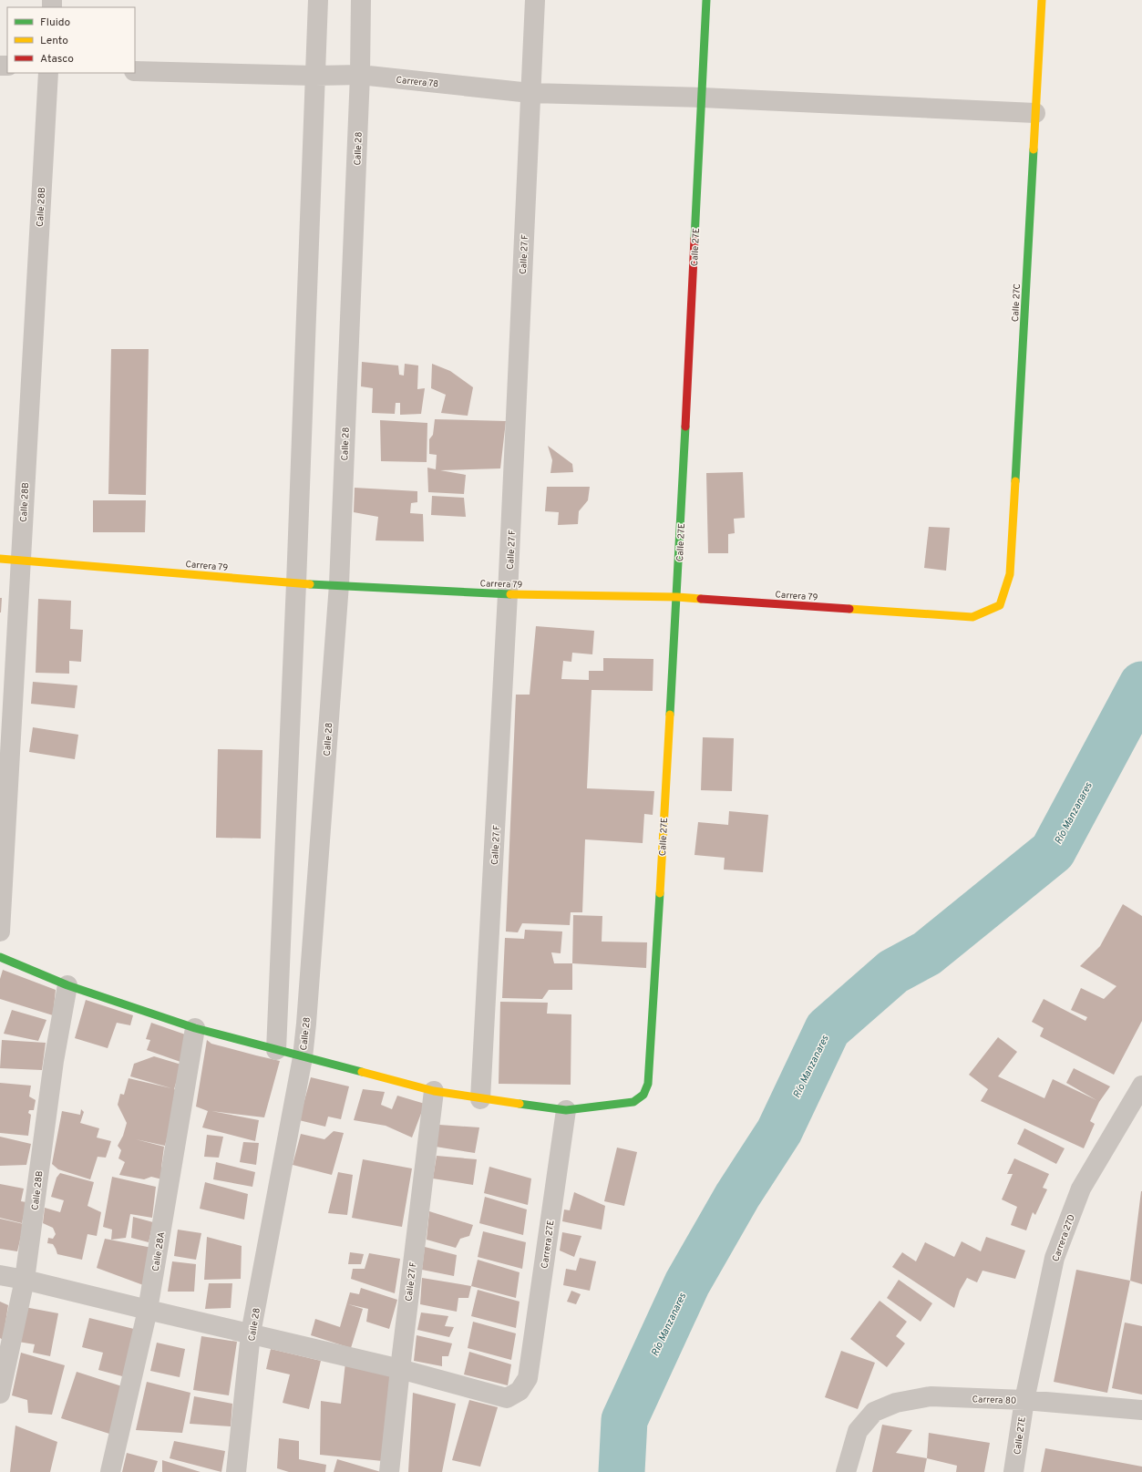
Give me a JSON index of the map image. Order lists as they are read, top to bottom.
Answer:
{
  "streets": {
    "street": [
      "Carrera 78",
      "Calle 28",
      "Calle 28B",
      "Calle 27E",
      "Calle 27 F",
      "Calle 27C",
      "Carrera 79",
      "Carrera 27D",
      "Carrera 27E",
      "Calle 28A",
      "Carrera 80"
    ]
  },
  "crossings": [
    ["Carrera 78", "Calle 28"],
    ["Carrera 78", "Calle 27E"],
    ["Carrera 78", "Calle 27 F"],
    ["Carrera 78", "Calle 27C"],
    ["Calle 28", "Carrera 79"],
    ["Calle 28B", "Carrera 79"],
    ["Calle 27E", "Carrera 79"],
    ["Calle 27E", "Carrera 27D"],
    ["Calle 27E", "Carrera 27E"],
    ["Calle 27E", "Carrera 80"],
    ["Calle 27 F", "Carrera 79"],
    ["Calle 27 F", "Carrera 27E"],
    ["Calle 27C", "Carrera 79"],
    ["Carrera 27D", "Carrera 80"]
  ],
  "water": ["Río Manzanares"],
  "legend": ["Fluido", "Lento", "Atasco"]
}
